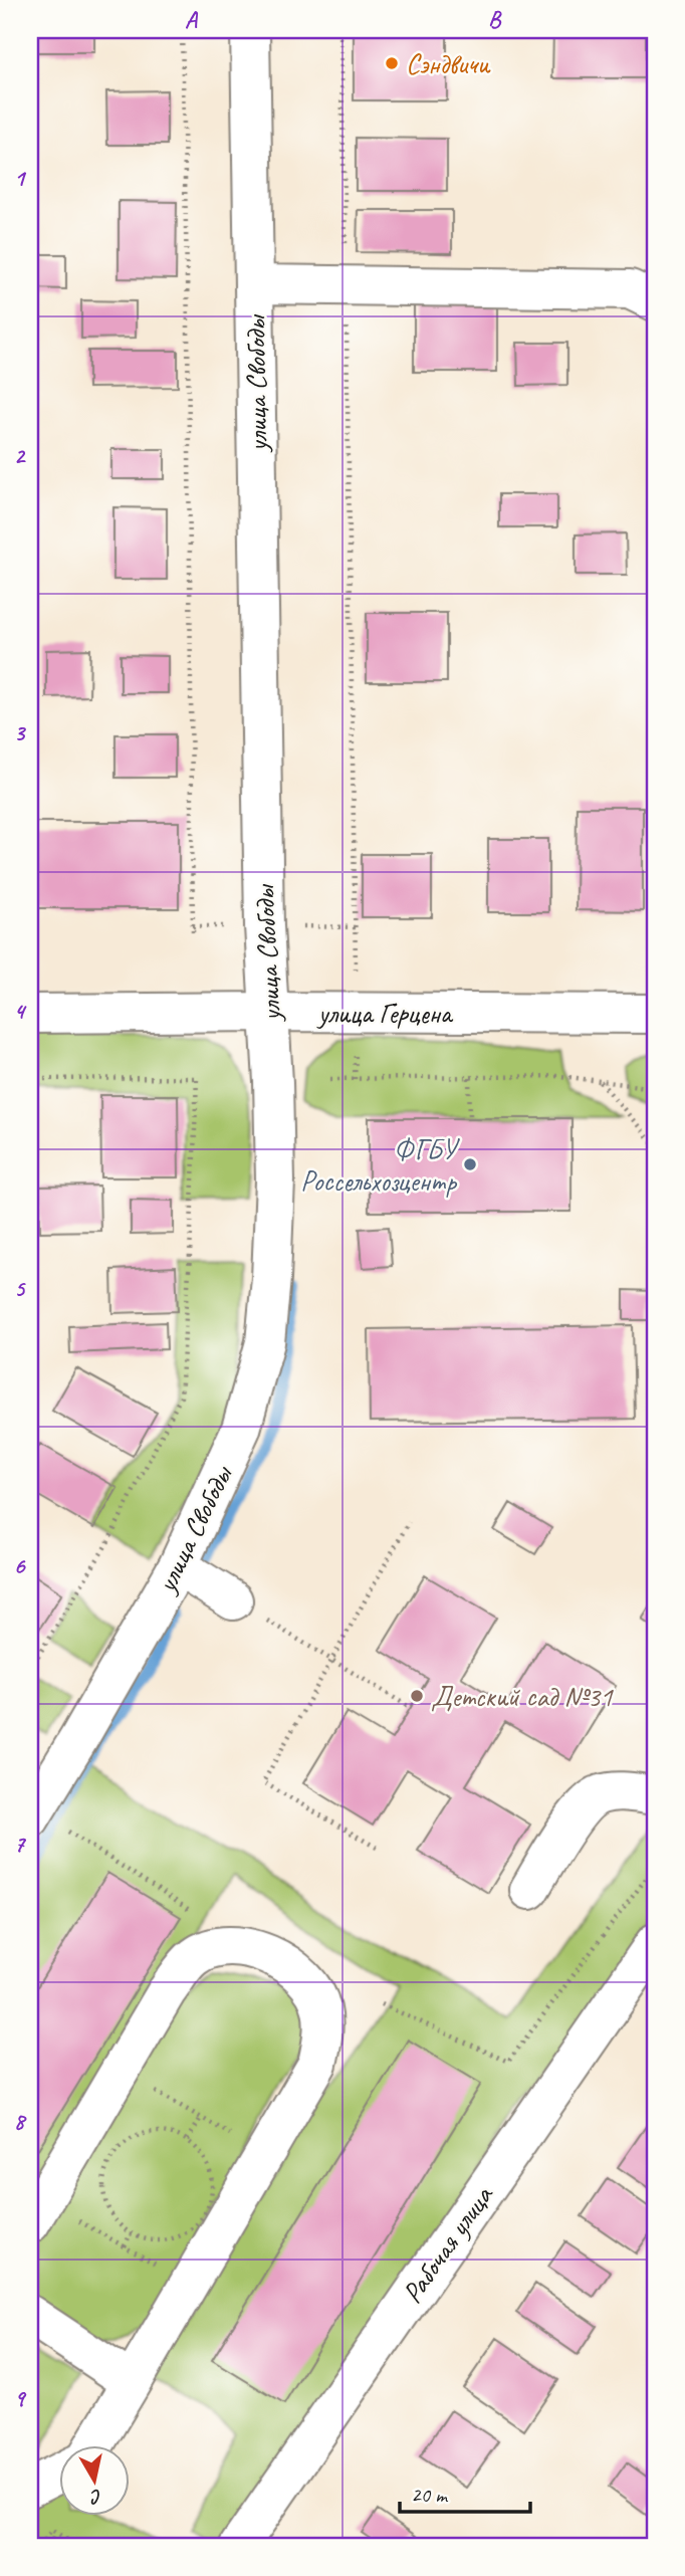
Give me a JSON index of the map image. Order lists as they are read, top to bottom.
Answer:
{
  "streets": {
    "street": ["улица Свободы", "улица Герцена", "Рабочая улица"]
  },
  "crossings": [
    ["улица Свободы", "улица Герцена"]
  ],
  "places": ["Сэндвичи", "ФГБУ Россельхозцентр", "Детский сад №31"],
  "scale_bar": "20 m",
  "north": "bottom",
  "grid": {
    "columns": ["A", "B"],
    "rows": [
      "1",
      "2",
      "3",
      "4",
      "5",
      "6",
      "7",
      "8",
      "9"
    ]
  }
}
